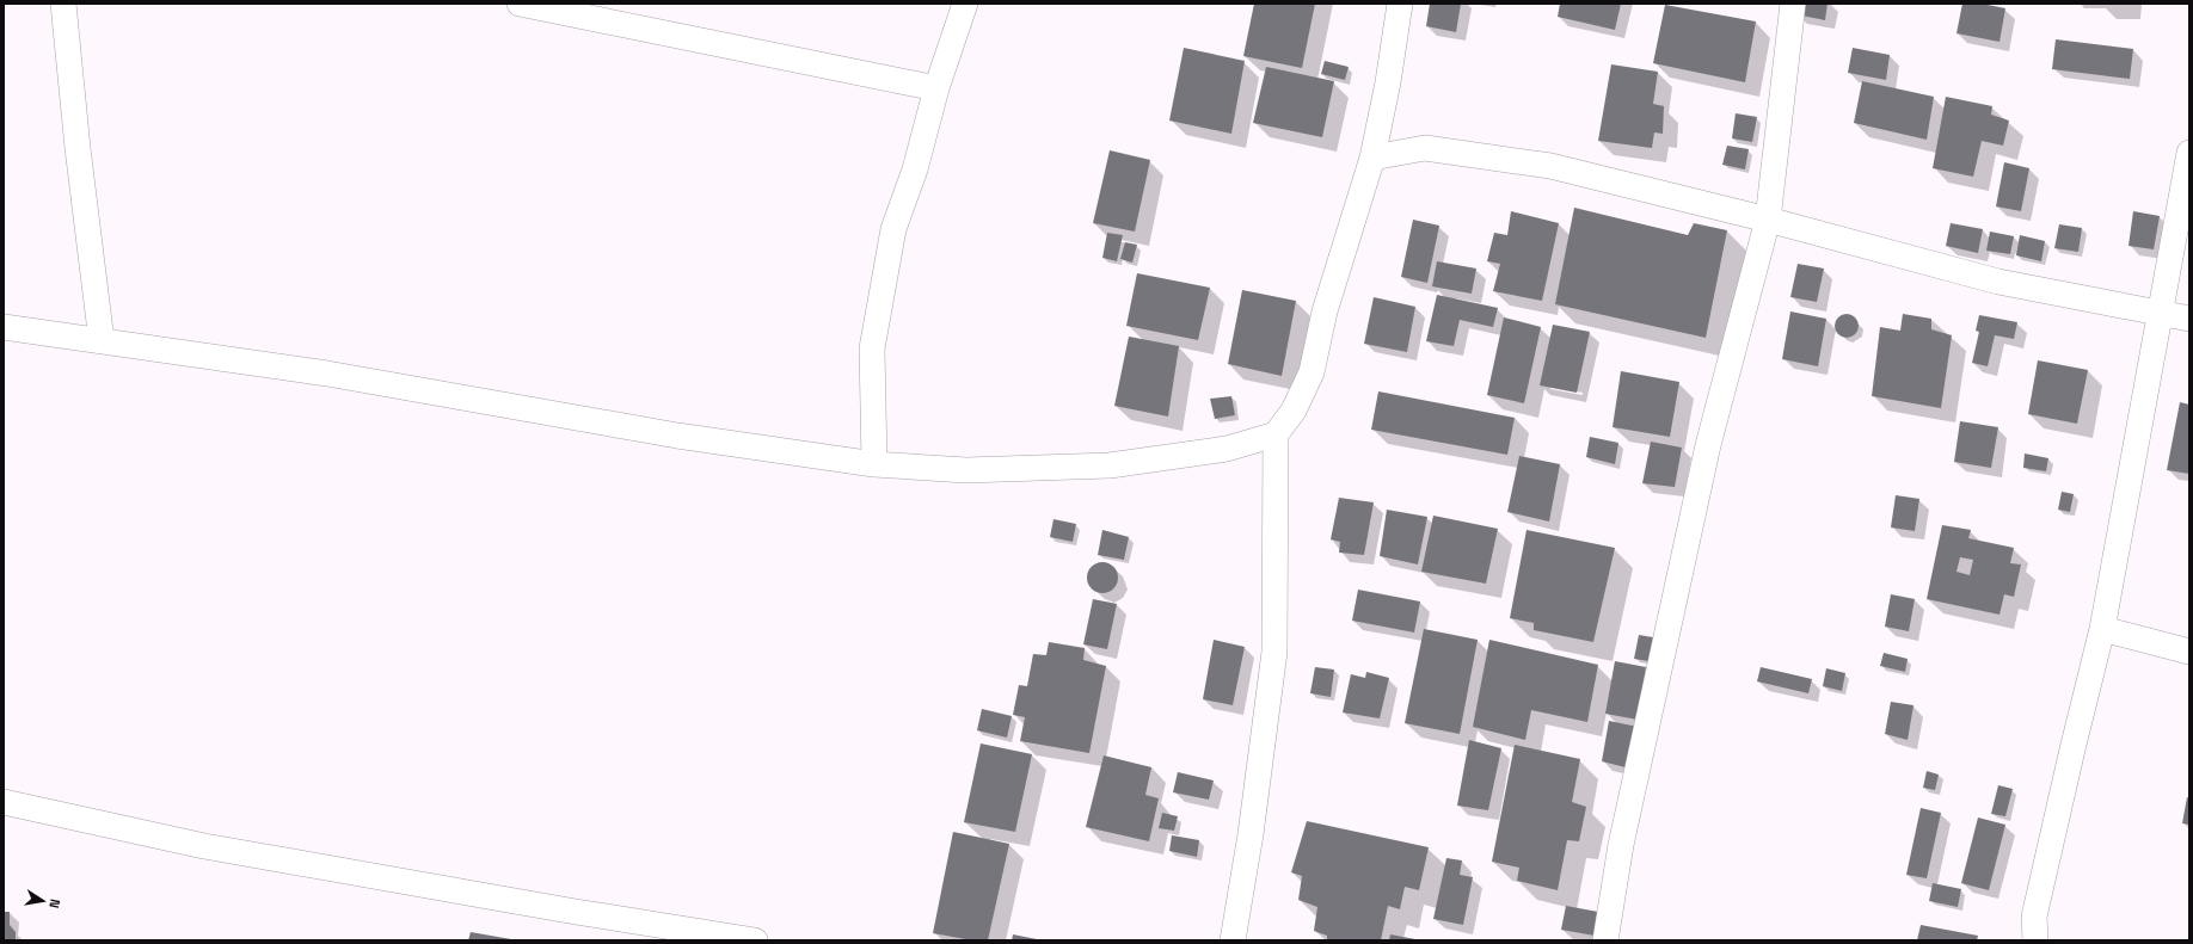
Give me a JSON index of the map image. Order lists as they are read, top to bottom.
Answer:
{
  "north": "right"
}
